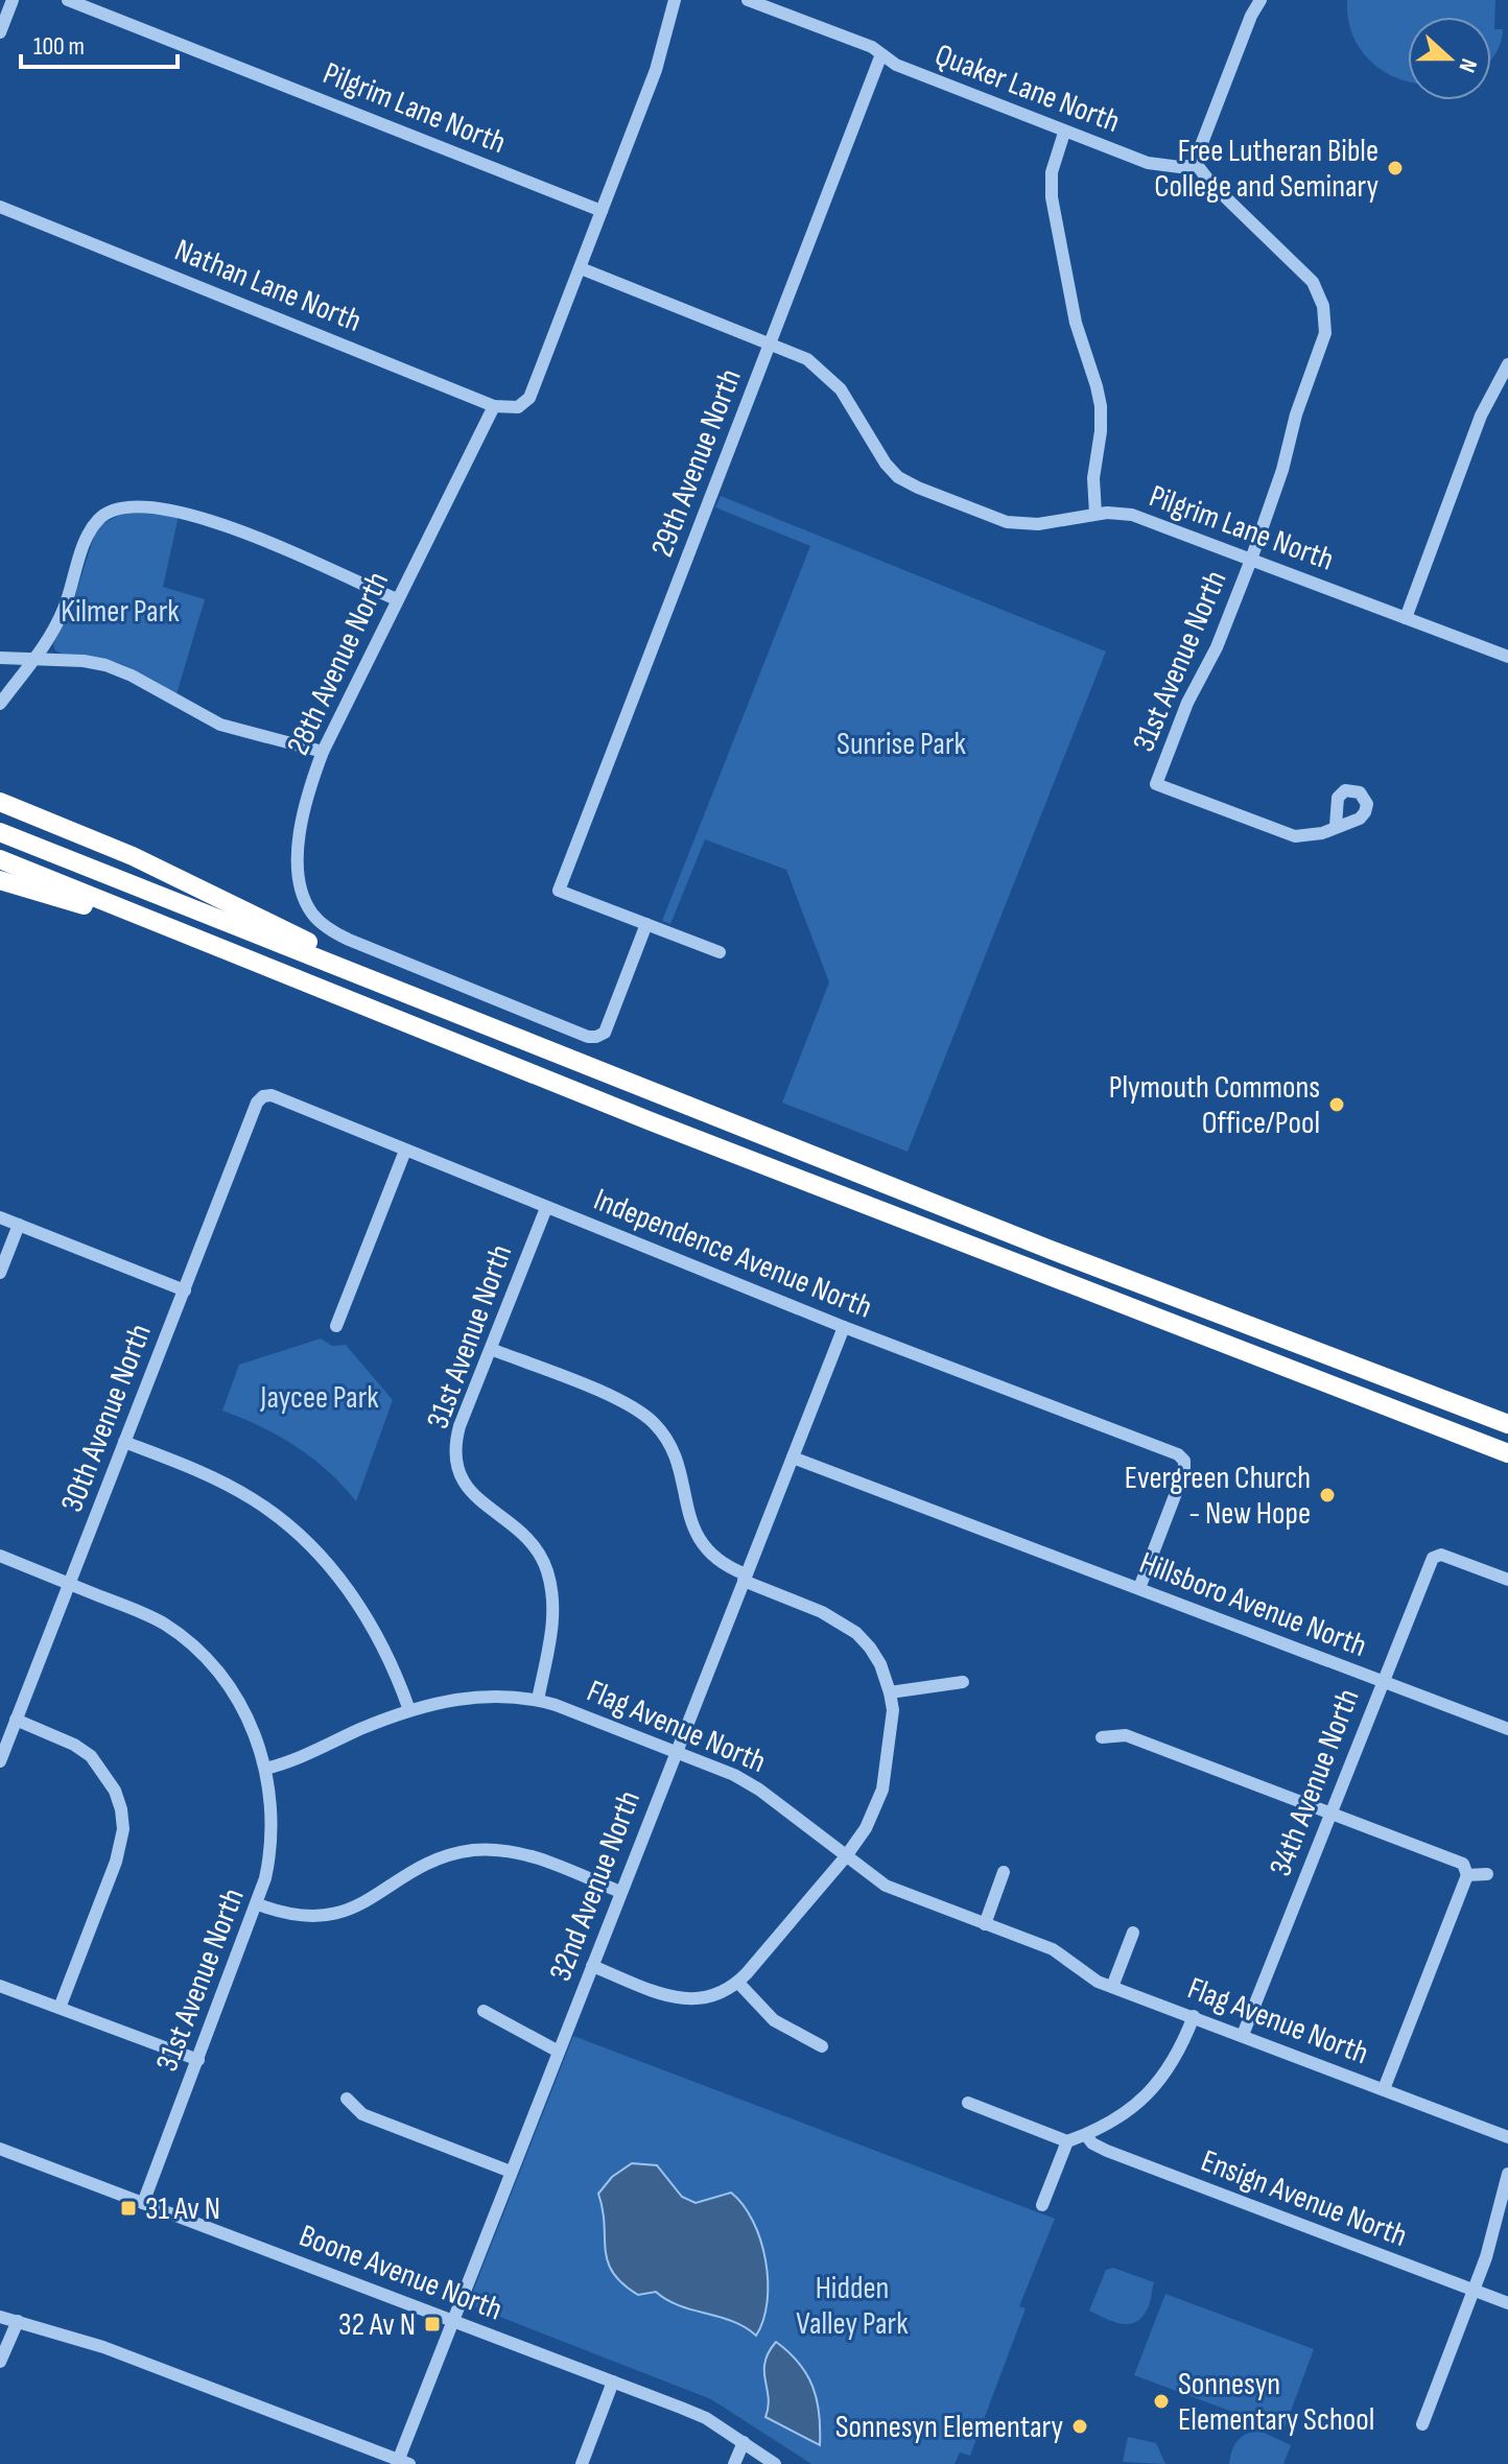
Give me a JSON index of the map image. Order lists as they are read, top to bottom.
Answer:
{
  "streets": {
    "street": [
      "Quaker Lane North",
      "Pilgrim Lane North",
      "Nathan Lane North",
      "29th Avenue North",
      "31st Avenue North",
      "28th Avenue North",
      "Independence Avenue North",
      "30th Avenue North",
      "Hillsboro Avenue North",
      "Flag Avenue North",
      "34th Avenue North",
      "32nd Avenue North",
      "Ensign Avenue North",
      "Boone Avenue North"
    ]
  },
  "crossings": [
    ["Quaker Lane North", "29th Avenue North"],
    ["Quaker Lane North", "31st Avenue North"],
    ["Pilgrim Lane North", "Nathan Lane North"],
    ["Pilgrim Lane North", "29th Avenue North"],
    ["Pilgrim Lane North", "31st Avenue North"],
    ["Nathan Lane North", "28th Avenue North"],
    ["29th Avenue North", "28th Avenue North"],
    ["31st Avenue North", "Independence Avenue North"],
    ["31st Avenue North", "Flag Avenue North"],
    ["31st Avenue North", "Boone Avenue North"],
    ["Independence Avenue North", "30th Avenue North"],
    ["Independence Avenue North", "Hillsboro Avenue North"],
    ["Independence Avenue North", "32nd Avenue North"],
    ["Hillsboro Avenue North", "34th Avenue North"],
    ["Hillsboro Avenue North", "32nd Avenue North"],
    ["Flag Avenue North", "34th Avenue North"],
    ["Flag Avenue North", "32nd Avenue North"],
    ["32nd Avenue North", "Boone Avenue North"]
  ],
  "parks": [
    "Kilmer Park",
    "Sunrise Park",
    "Jaycee Park",
    "Hidden Valley Park"
  ],
  "places": {
    "other": [
      "Free Lutheran Bible College and Seminary",
      "Plymouth Commons Office/Pool",
      "Evergreen Church - New Hope",
      "Sonnesyn Elementary School",
      "Sonnesyn Elementary"
    ],
    "transit": ["31 Av N", "32 Av N"]
  },
  "scale_bar": "100 m",
  "north": "right"
}
